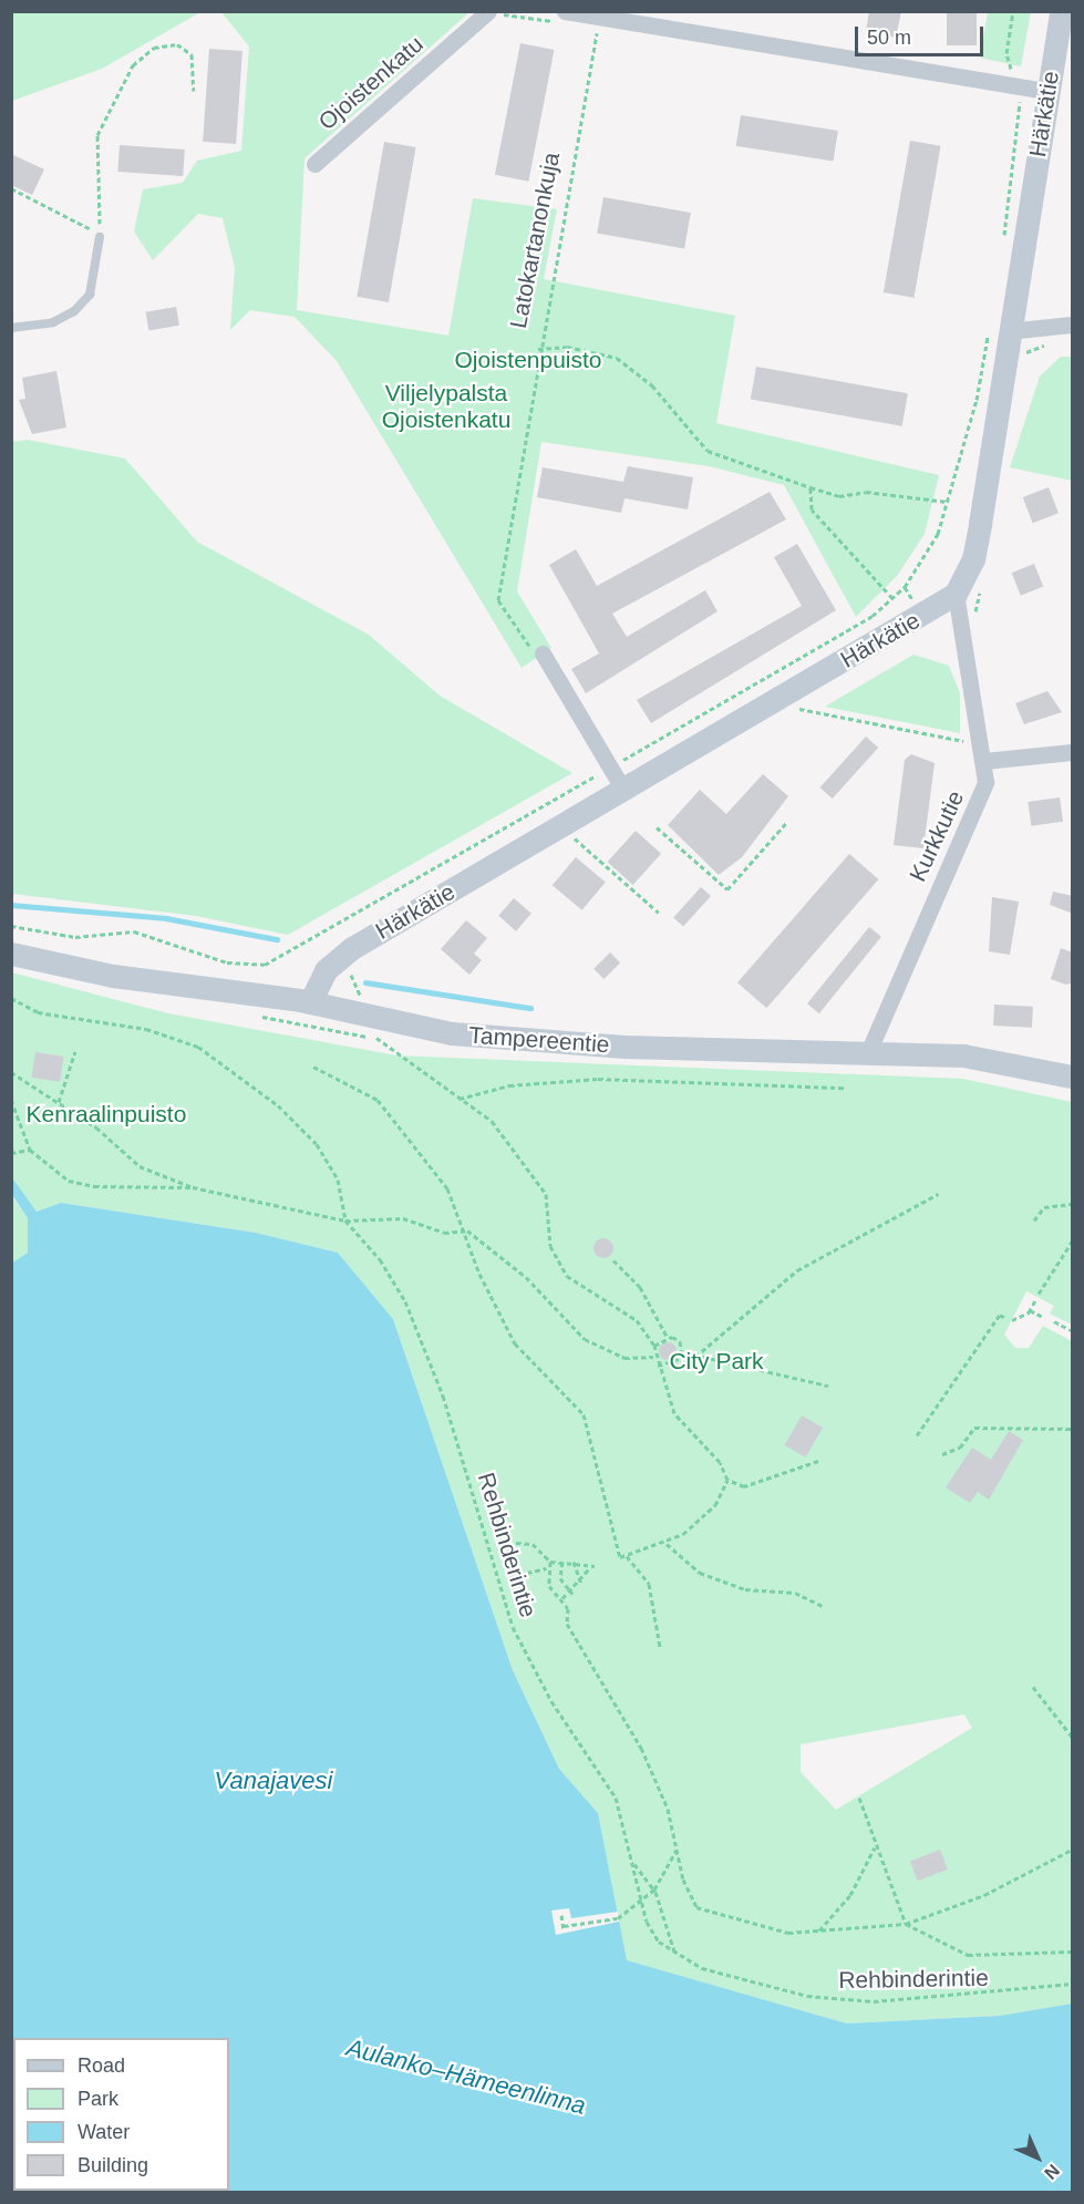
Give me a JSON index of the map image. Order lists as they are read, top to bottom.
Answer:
{
  "streets": {
    "main road": ["Härkätie", "Tampereentie"],
    "street": ["Ojoistenkatu", "Kurkkutie"],
    "path": ["Latokartanonkuja", "Rehbinderintie"]
  },
  "crossings": [
    ["Härkätie", "Kurkkutie"],
    ["Härkätie", "Tampereentie"],
    ["Kurkkutie", "Tampereentie"]
  ],
  "water": ["Vanajavesi", "Aulanko–Hämeenlinna"],
  "parks": [
    "Ojoistenpuisto",
    "Viljelypalsta Ojoistenkatu",
    "Kenraalinpuisto",
    "City Park"
  ],
  "legend": [
    "Road",
    "Park",
    "Water",
    "Building"
  ],
  "scale_bar": "50 m",
  "north": "bottom right"
}
